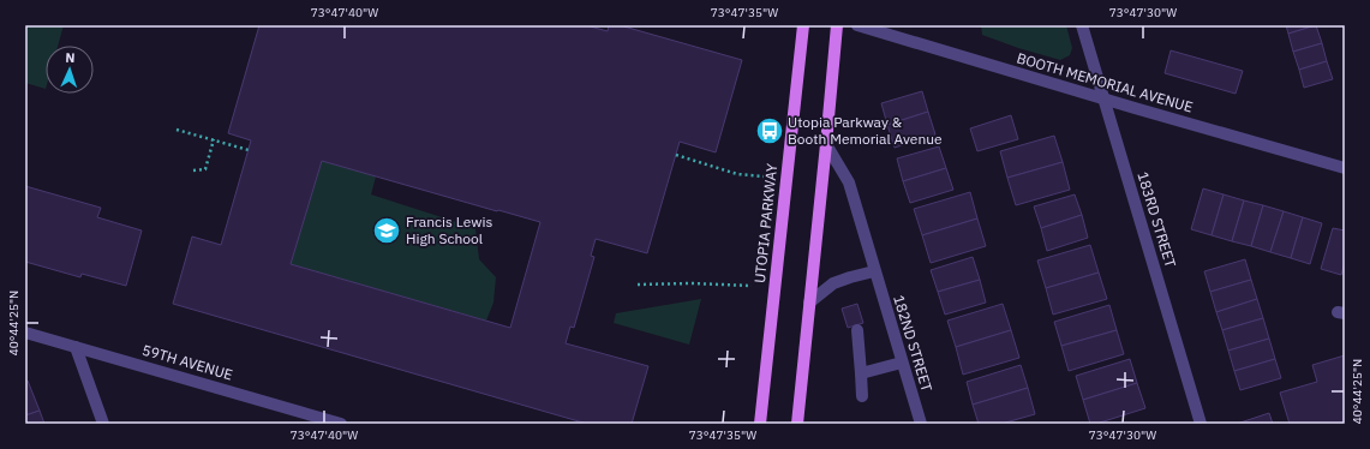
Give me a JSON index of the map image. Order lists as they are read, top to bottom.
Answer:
{
  "streets": {
    "main road": ["UTOPIA PARKWAY"],
    "street": [
      "BOOTH MEMORIAL AVENUE",
      "183RD STREET",
      "182ND STREET",
      "59TH AVENUE"
    ]
  },
  "crossings": [
    ["BOOTH MEMORIAL AVENUE", "183RD STREET"]
  ],
  "places": {
    "bus stop": ["Utopia Parkway & Booth Memorial Avenue"],
    "school or university": ["Francis Lewis High School"]
  },
  "north": "top",
  "coordinates": [
    "73°47'40\"W",
    "73°47'35\"W",
    "73°47'30\"W",
    "40°44'25\"N"
  ]
}
